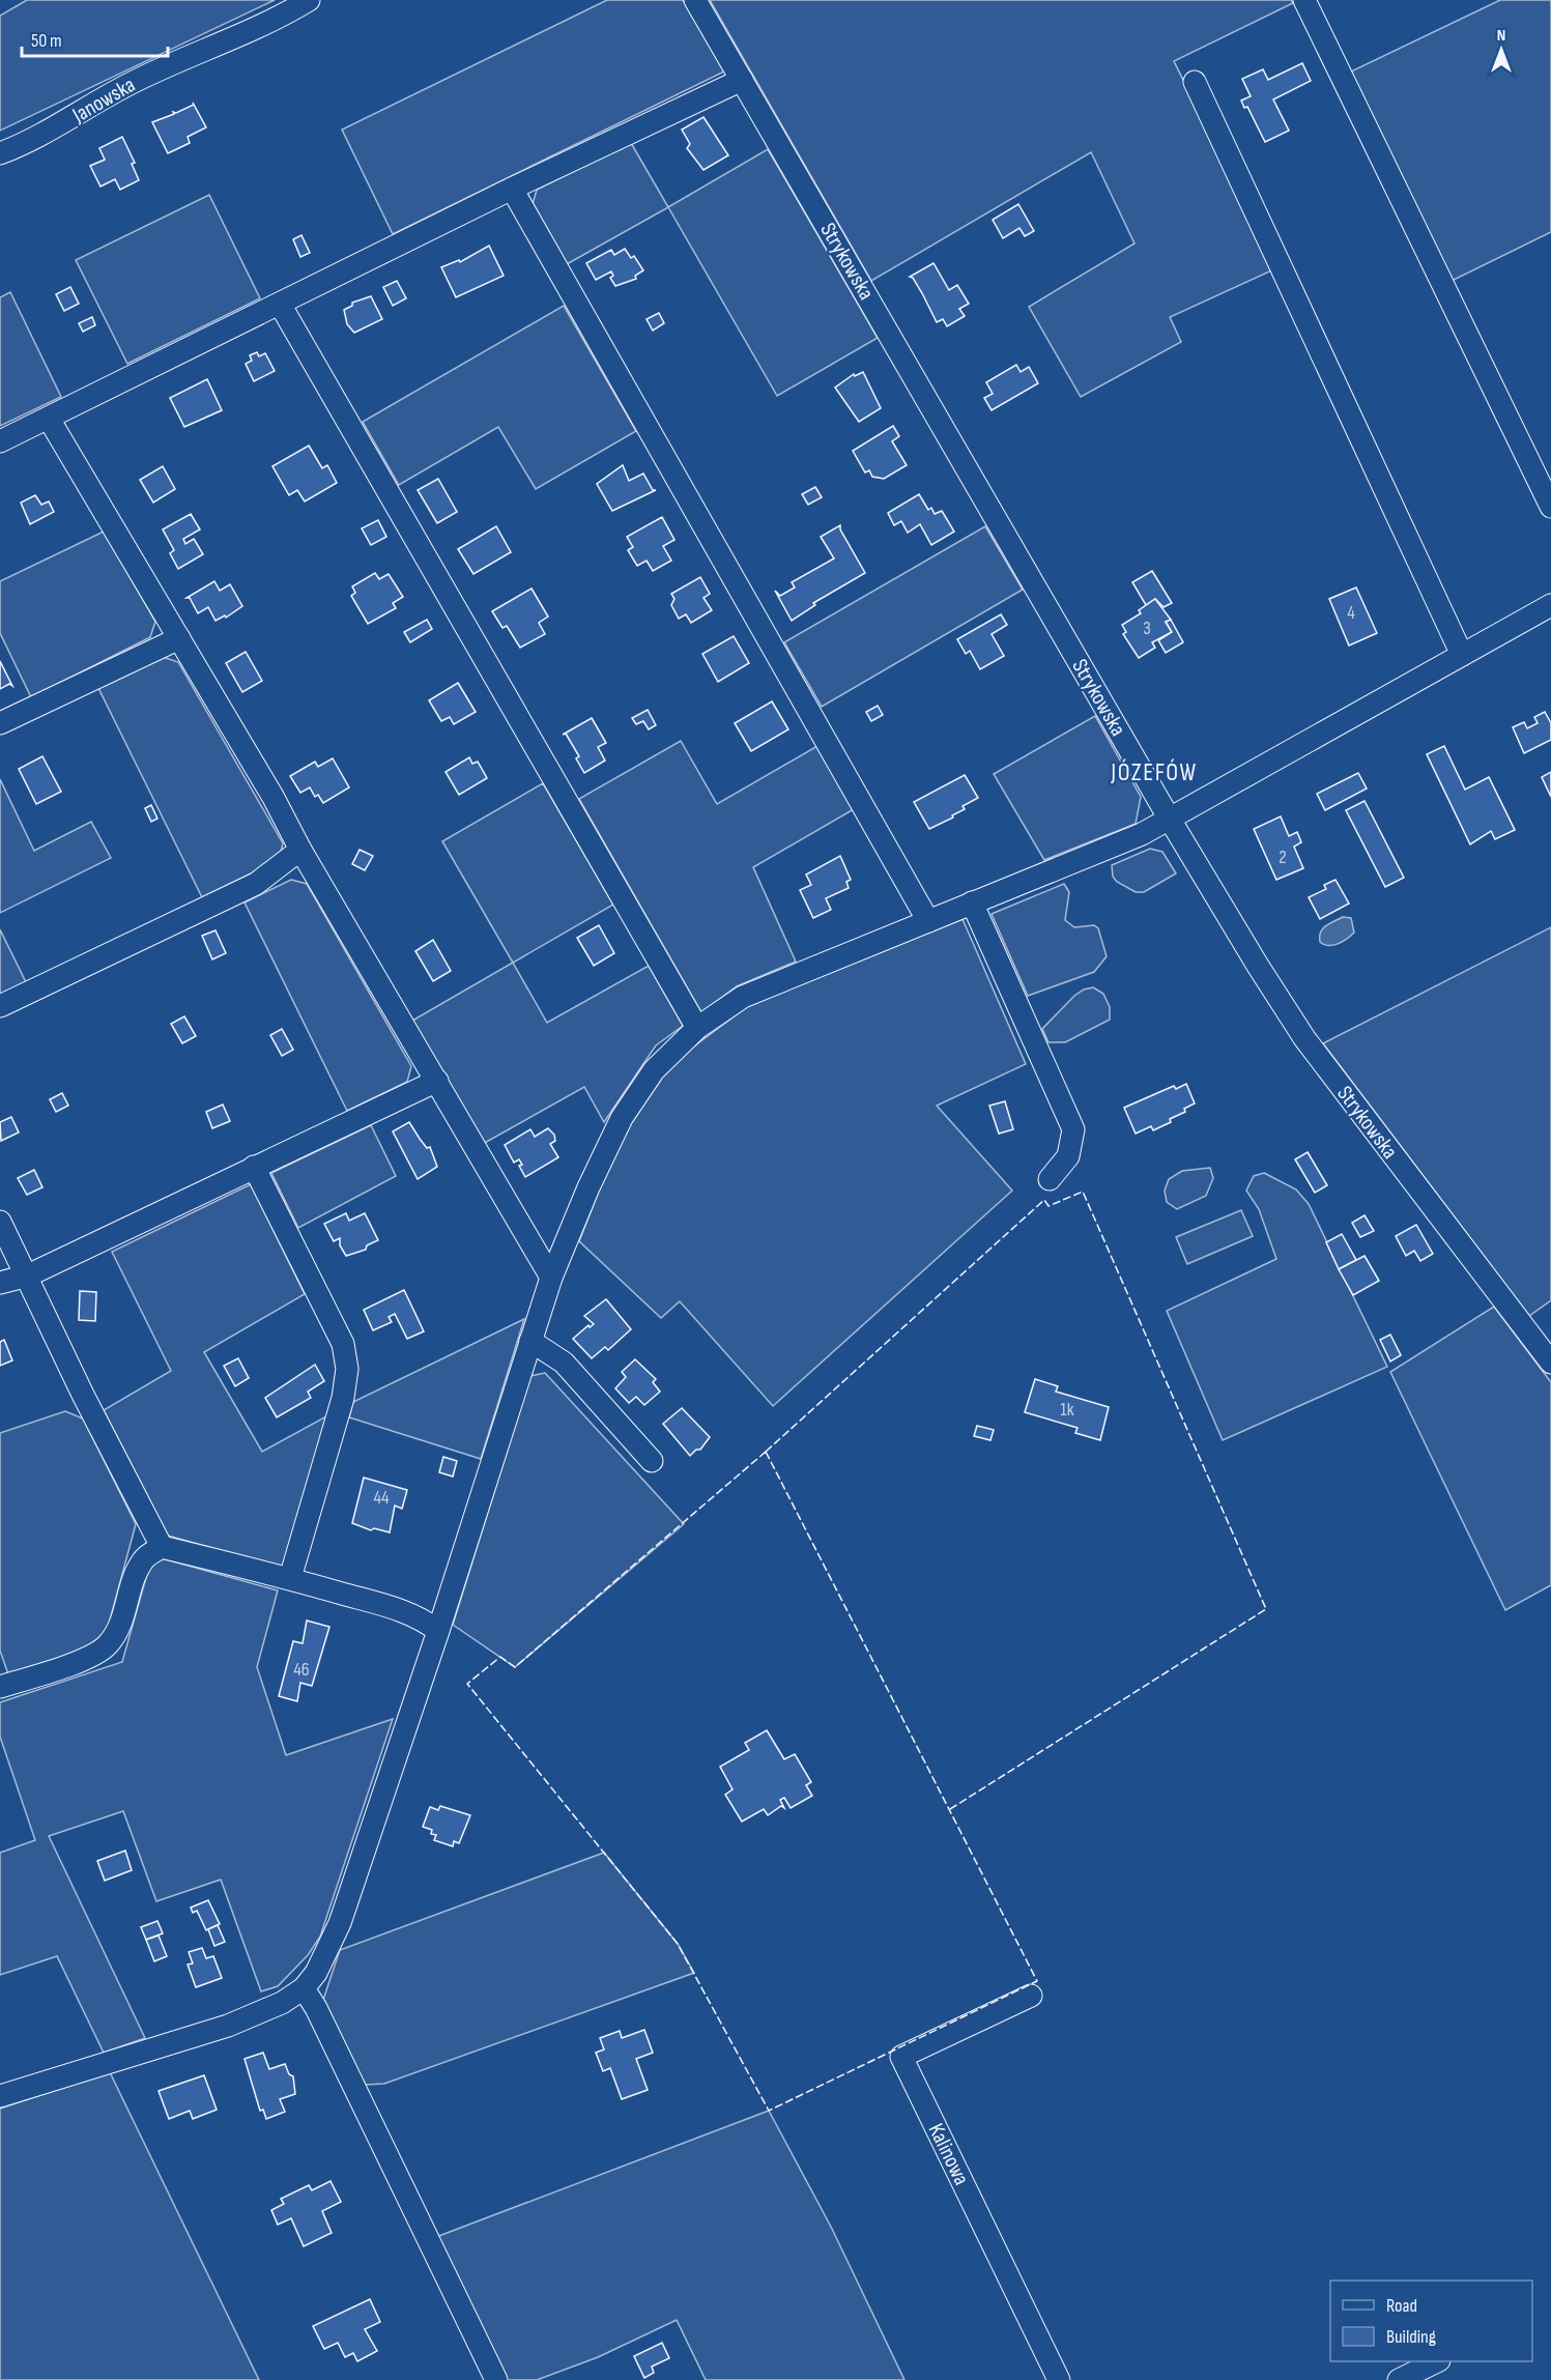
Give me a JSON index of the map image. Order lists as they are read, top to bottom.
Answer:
{
  "streets": {
    "street": ["Janowska", "Strykowska", "Kalinowa"]
  },
  "districts": ["JÓZEFÓW"],
  "house_numbers": [
    "4",
    "3",
    "2",
    "1k",
    "44",
    "46"
  ],
  "legend": ["Road", "Building"],
  "scale_bar": "50 m",
  "north": "top"
}
